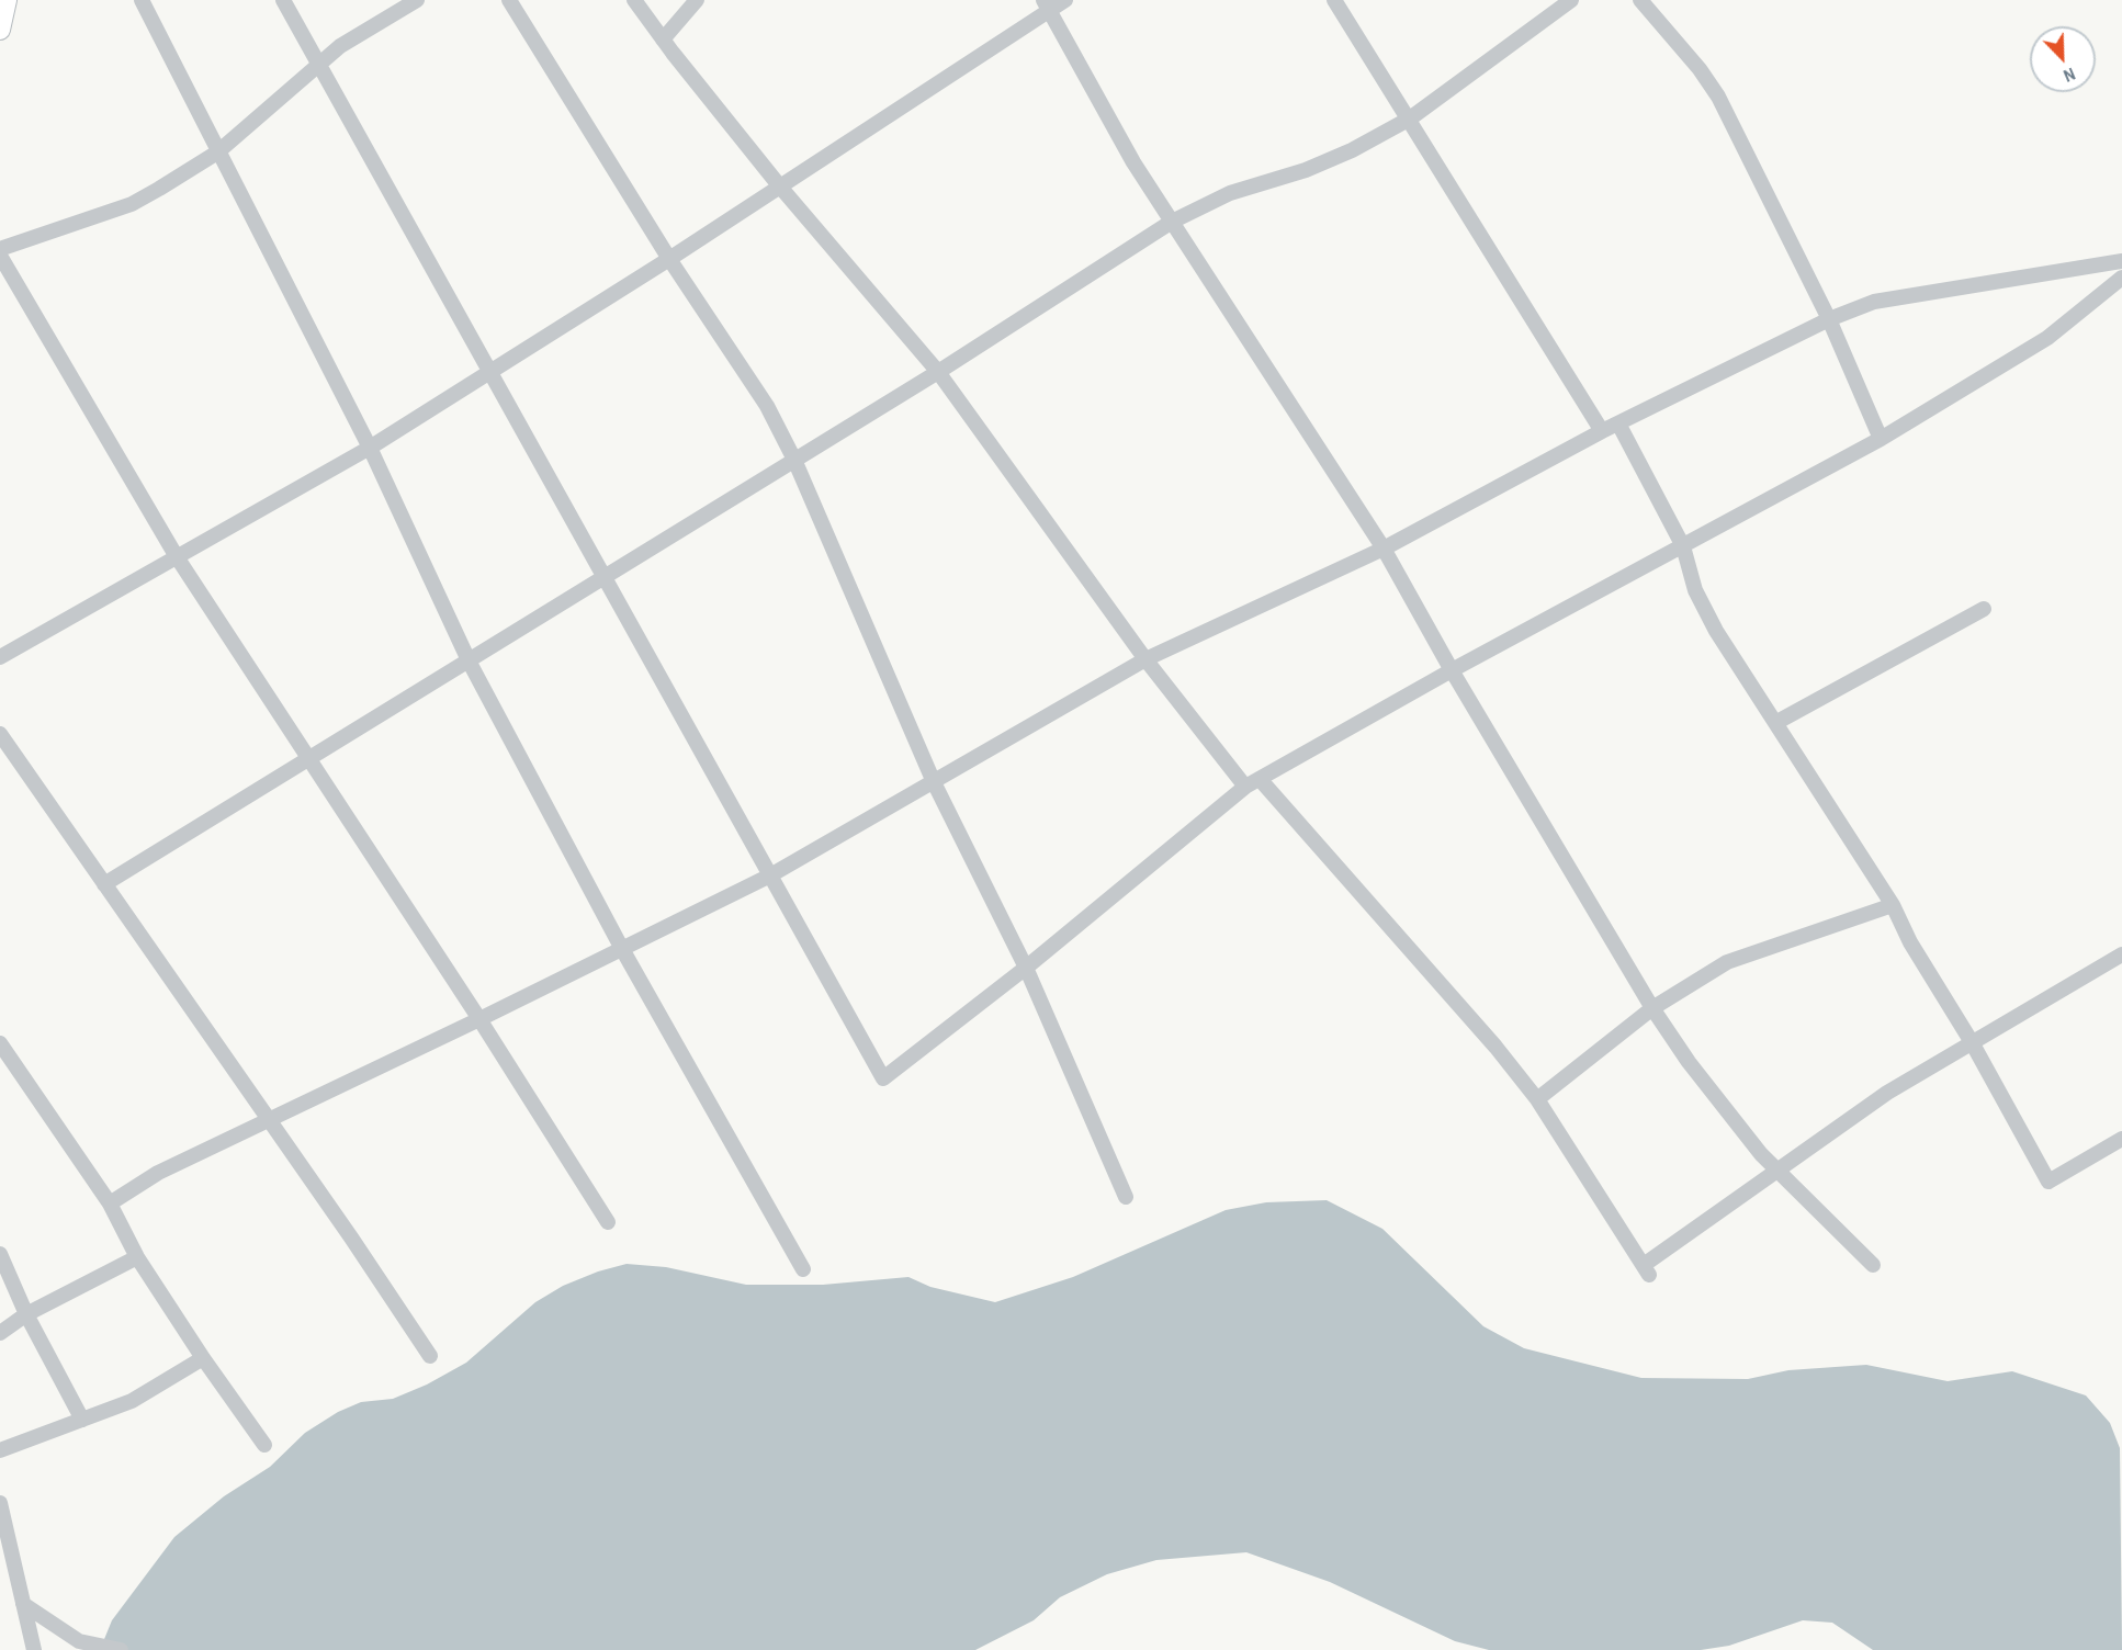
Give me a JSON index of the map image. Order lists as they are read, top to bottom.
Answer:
{
  "north": "bottom right"
}
